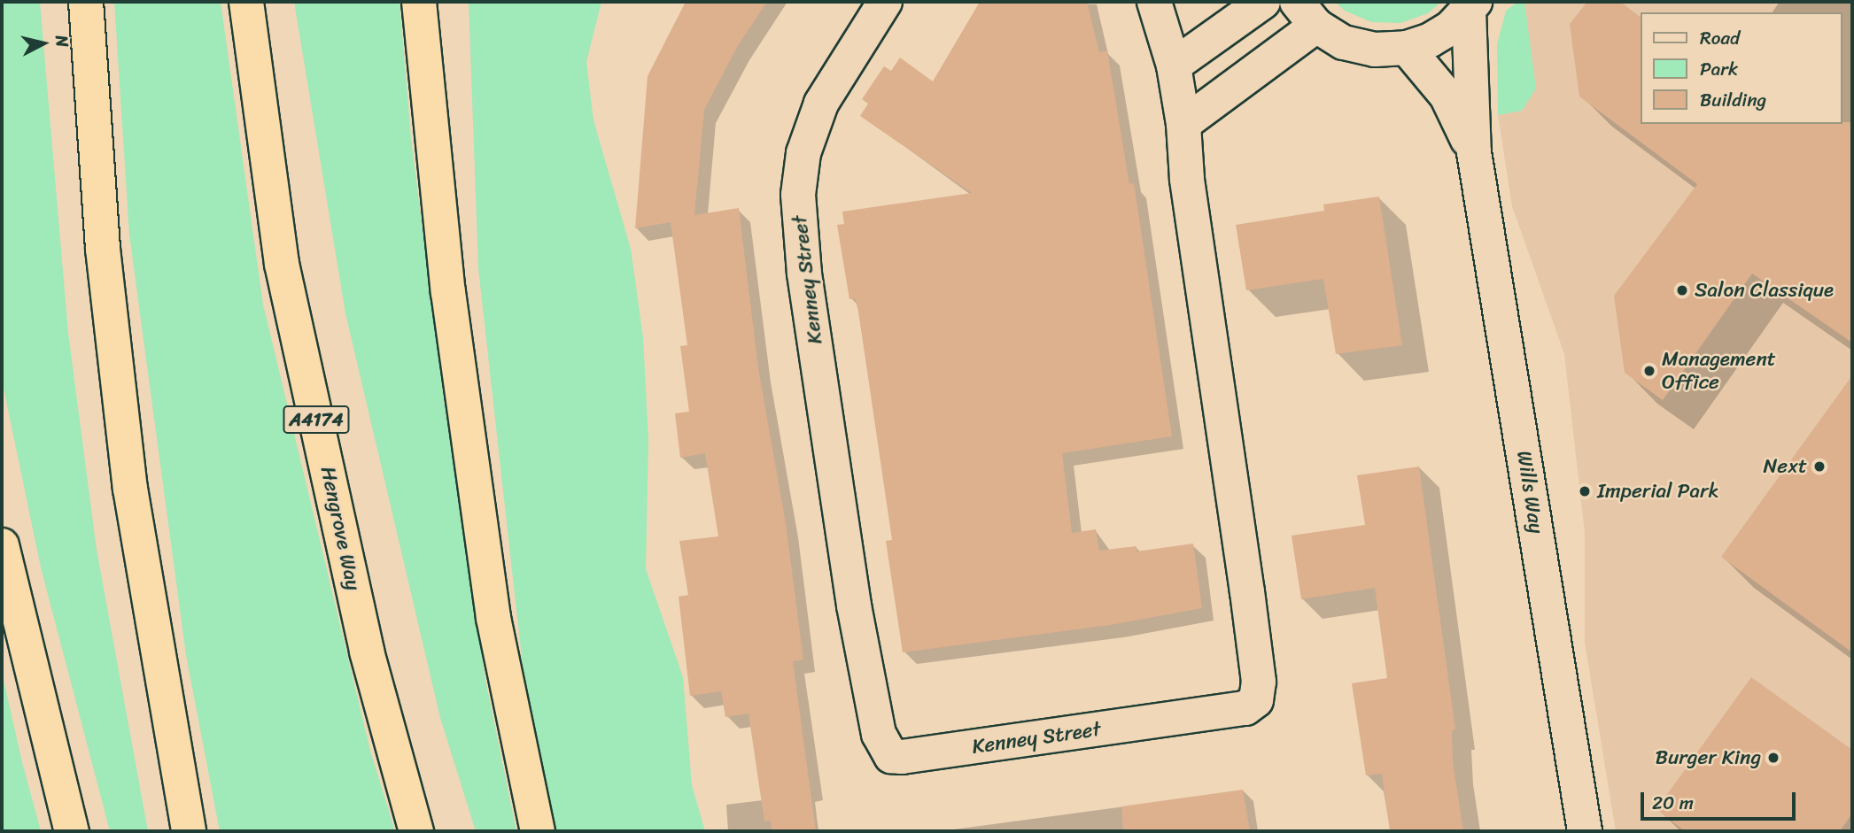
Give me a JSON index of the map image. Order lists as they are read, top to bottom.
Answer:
{
  "streets": {
    "highway": ["A4174", "Hengrove Way"],
    "street": ["Kenney Street", "Wills Way"]
  },
  "places": [
    "Salon Classique",
    "Management Office",
    "Next",
    "Imperial Park",
    "Burger King"
  ],
  "legend": ["Road", "Park", "Building"],
  "scale_bar": "20 m",
  "north": "right"
}
